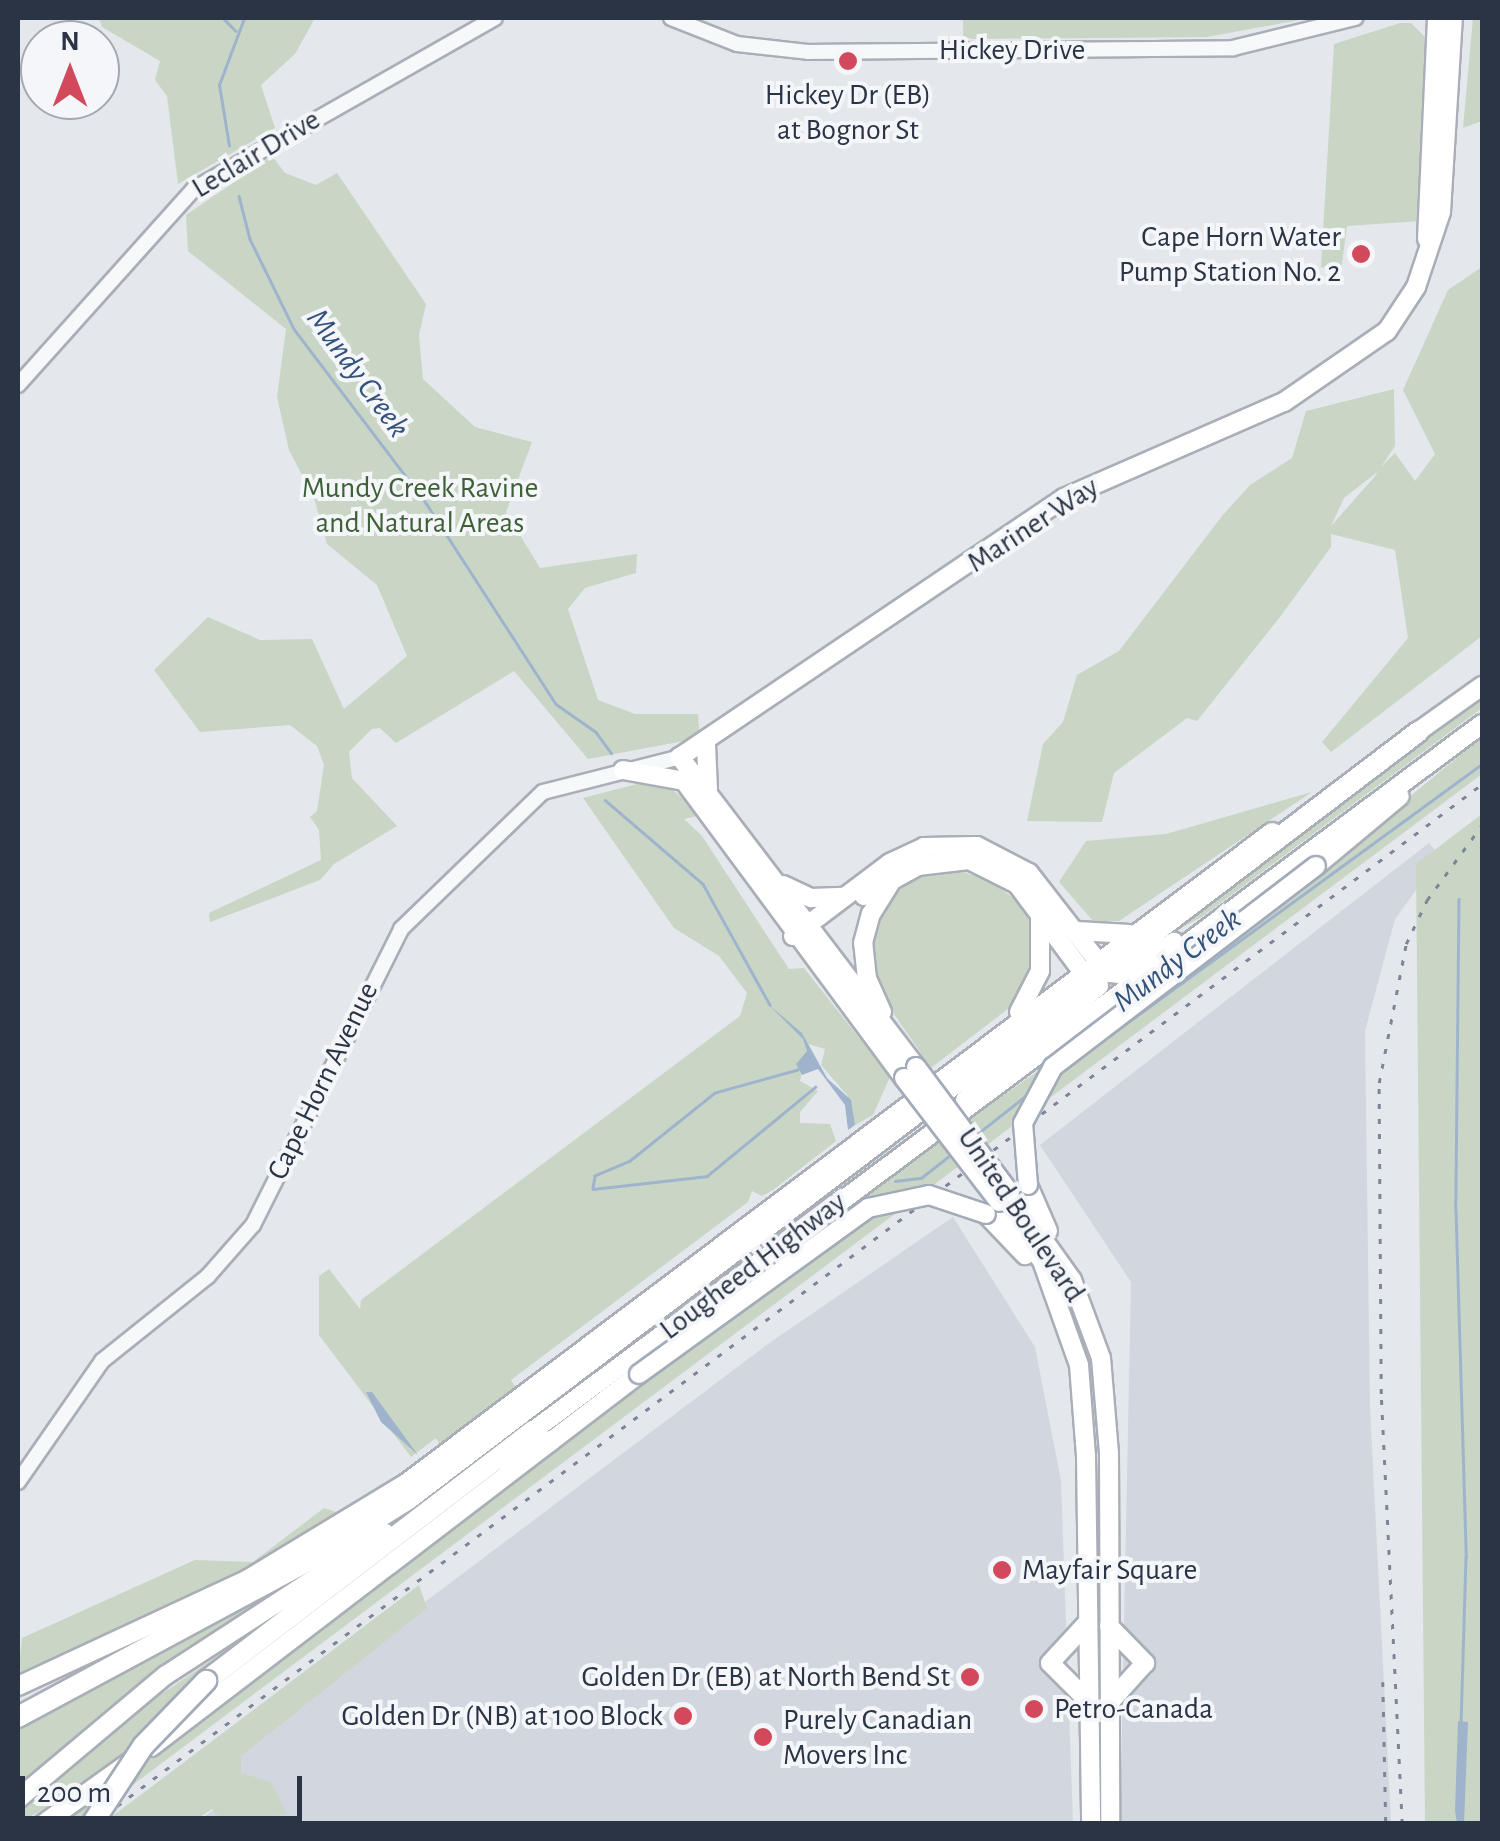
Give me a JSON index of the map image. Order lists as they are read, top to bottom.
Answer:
{
  "streets": {
    "main road": ["Mariner Way", "United Boulevard", "Lougheed Highway"],
    "street": ["Hickey Drive", "Leclair Drive", "Cape Horn Avenue"]
  },
  "crossings": [
    ["Mariner Way", "Cape Horn Avenue"],
    ["Mariner Way", "United Boulevard"],
    ["Cape Horn Avenue", "United Boulevard"]
  ],
  "water": ["Mundy Creek"],
  "parks": ["Mundy Creek Ravine and Natural Areas"],
  "places": [
    "Hickey Dr (EB) at Bognor St",
    "Cape Horn Water Pump Station No. 2",
    "Mayfair Square",
    "Golden Dr (EB) at North Bend St",
    "Petro-Canada",
    "Golden Dr (NB) at 100 Block",
    "Purely Canadian Movers Inc"
  ],
  "scale_bar": "200 m",
  "north": "top"
}
